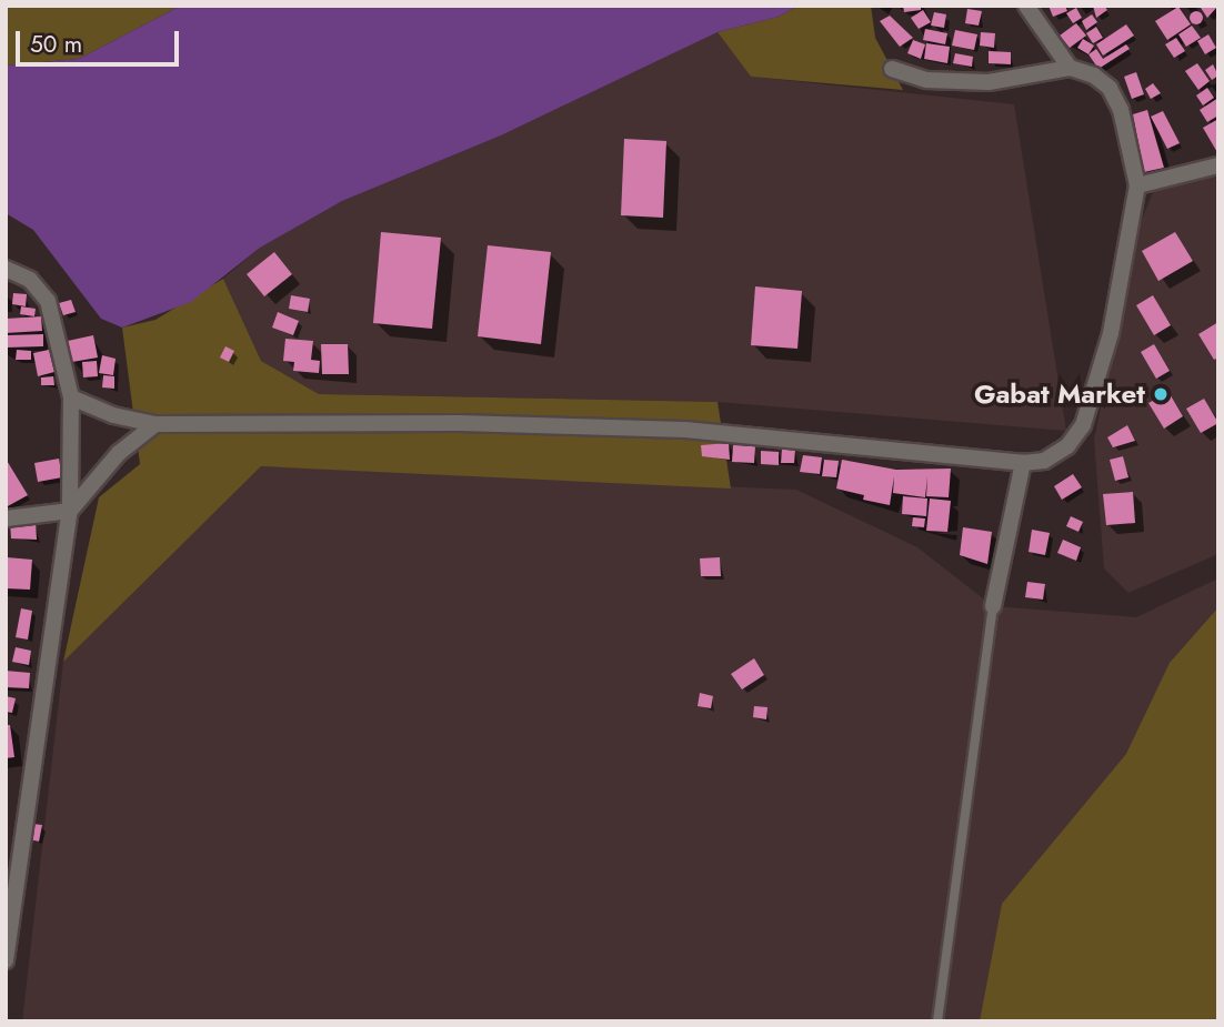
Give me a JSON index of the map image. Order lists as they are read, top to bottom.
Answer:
{
  "places": ["Gabat Market"],
  "scale_bar": "50 m"
}
